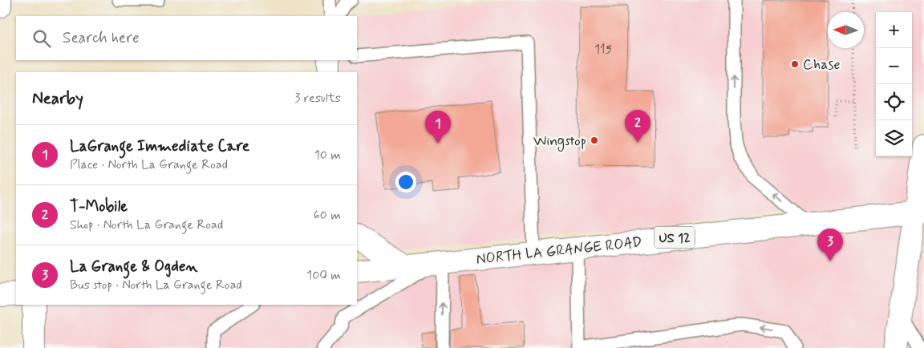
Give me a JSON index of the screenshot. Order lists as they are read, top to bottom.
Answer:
{
  "streets": {
    "main road": ["US 12", "NORTH LA GRANGE ROAD"]
  },
  "crossings": [
    ["US 12", "NORTH LA GRANGE ROAD"]
  ],
  "places": ["Chase", "Wingstop"],
  "house_numbers": ["115"],
  "north": "left",
  "page": {
    "map_buttons": ["+", "−"],
    "search": "Search here",
    "heading": ["Nearby", "3 results"],
    "pins": ["2", "1", "3"],
    "list": [
      {
        "mark": "1",
        "name": "LaGrange Immediate Care",
        "note": "Place · North La Grange Road",
        "value": "10 m"
      },
      {
        "mark": "2",
        "name": "T-Mobile",
        "note": "Shop · North La Grange Road",
        "value": "60 m"
      },
      {
        "mark": "3",
        "name": "La Grange & Ogden",
        "note": "Bus stop · North La Grange Road",
        "value": "100 m"
      }
    ]
  }
}
